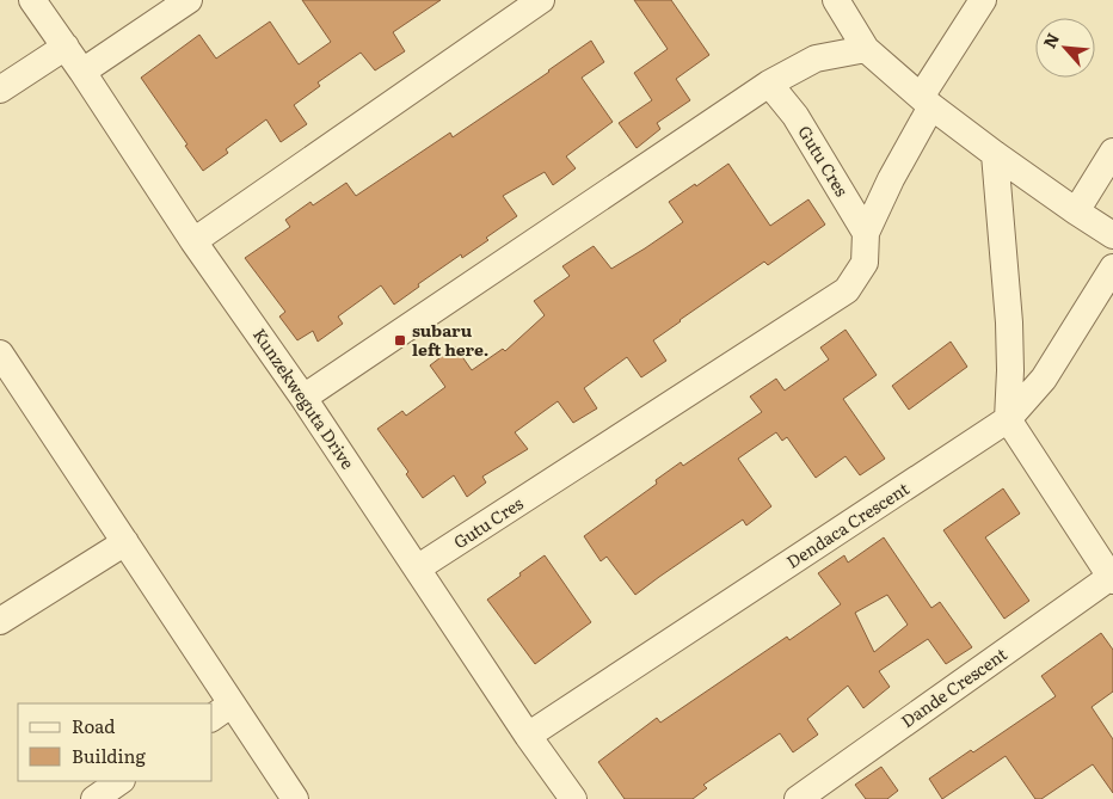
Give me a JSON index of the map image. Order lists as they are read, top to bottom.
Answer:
{
  "streets": {
    "street": [
      "Gutu Cres",
      "Kunzekweguta Drive",
      "Dendaca Crescent",
      "Dande Crescent"
    ]
  },
  "crossings": [
    ["Gutu Cres", "Kunzekweguta Drive"],
    ["Kunzekweguta Drive", "Dendaca Crescent"]
  ],
  "places": {
    "transit": ["subaru left here."]
  },
  "legend": ["Road", "Building"],
  "north": "top left"
}
